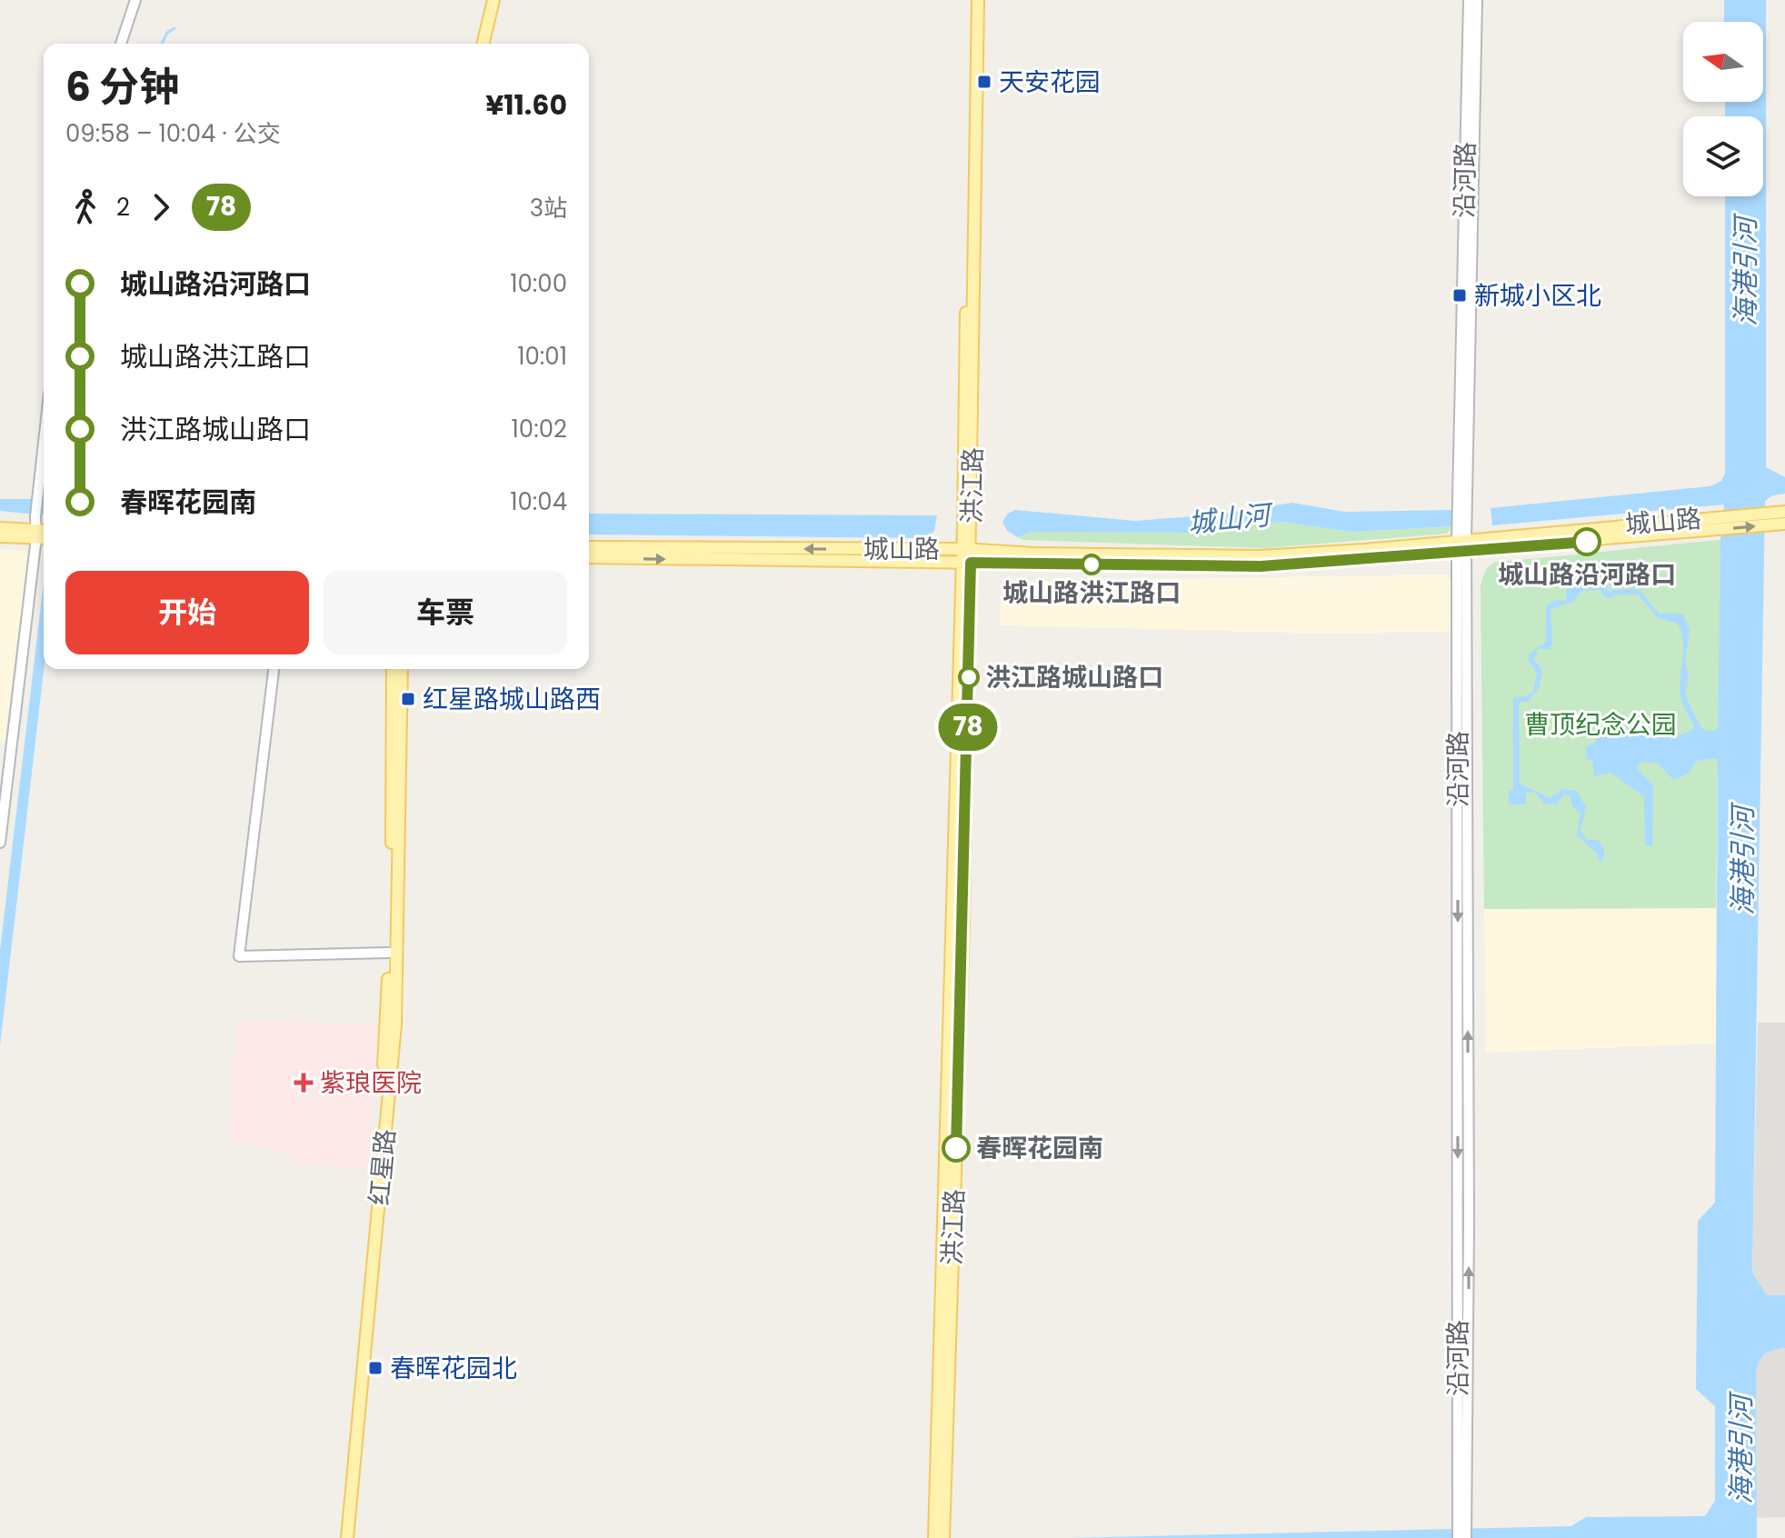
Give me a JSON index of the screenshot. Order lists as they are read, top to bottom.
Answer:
{
  "streets": {
    "main road": ["洪江路", "城山路", "红星路"],
    "street": ["沿河路"]
  },
  "crossings": [
    ["沿河路", "城山路"],
    ["洪江路", "城山路"]
  ],
  "water": ["海港引河", "城山河"],
  "parks": ["曹顶纪念公园"],
  "places": {
    "transit": [
      "天安花园",
      "新城小区北",
      "红星路城山路西",
      "春晖花园北"
    ],
    "other": [
      "城山路沿河路口",
      "城山路洪江路口",
      "洪江路城山路口",
      "春晖花园南"
    ],
    "health": ["紫琅医院"]
  },
  "lines": ["bus line 78"],
  "north": "left",
  "page": {
    "on_map": "78",
    "heading": ["6 分钟", "09:58 – 10:04 · 公交", "¥11.60"],
    "legs": ["2", "78", "3站"],
    "list": [
      {
        "name": "城山路沿河路口",
        "value": "10:00"
      },
      {
        "name": "城山路洪江路口",
        "value": "10:01"
      },
      {
        "name": "洪江路城山路口",
        "value": "10:02"
      },
      {
        "name": "春晖花园南",
        "value": "10:04"
      }
    ],
    "buttons": ["开始", "车票"]
  }
}
